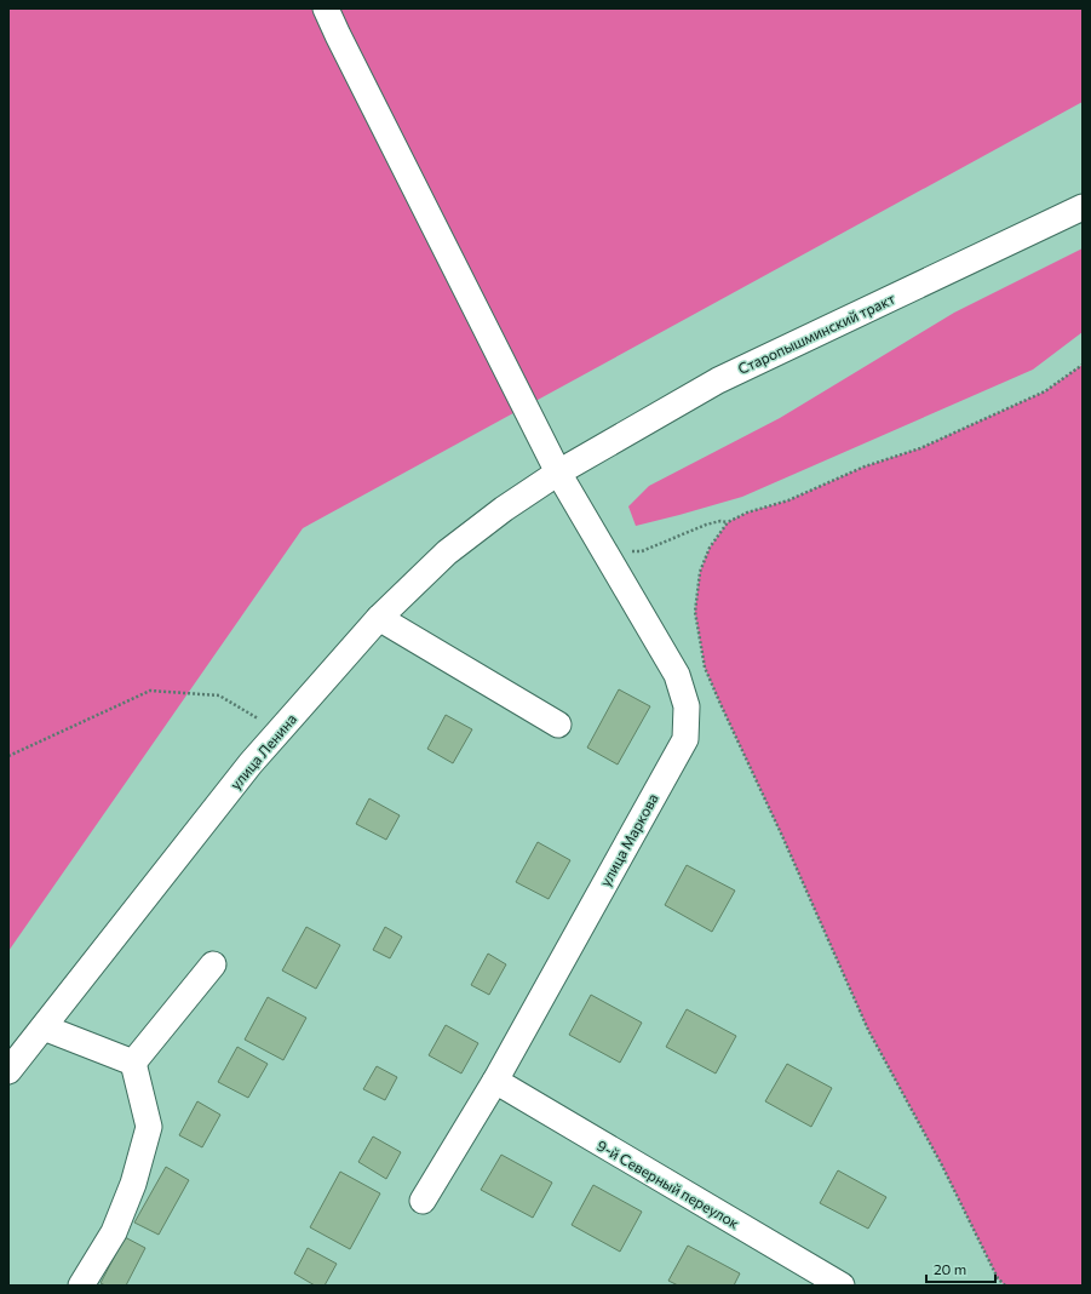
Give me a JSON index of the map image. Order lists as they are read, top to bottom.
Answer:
{
  "streets": {
    "street": [
      "Старопышминский тракт",
      "улица Ленина",
      "улица Маркова",
      "9-й Северный переулок"
    ]
  },
  "crossings": [
    ["Старопышминский тракт", "улица Ленина"],
    ["Старопышминский тракт", "улица Маркова"],
    ["улица Ленина", "улица Маркова"],
    ["улица Маркова", "9-й Северный переулок"]
  ],
  "scale_bar": "20 m"
}
